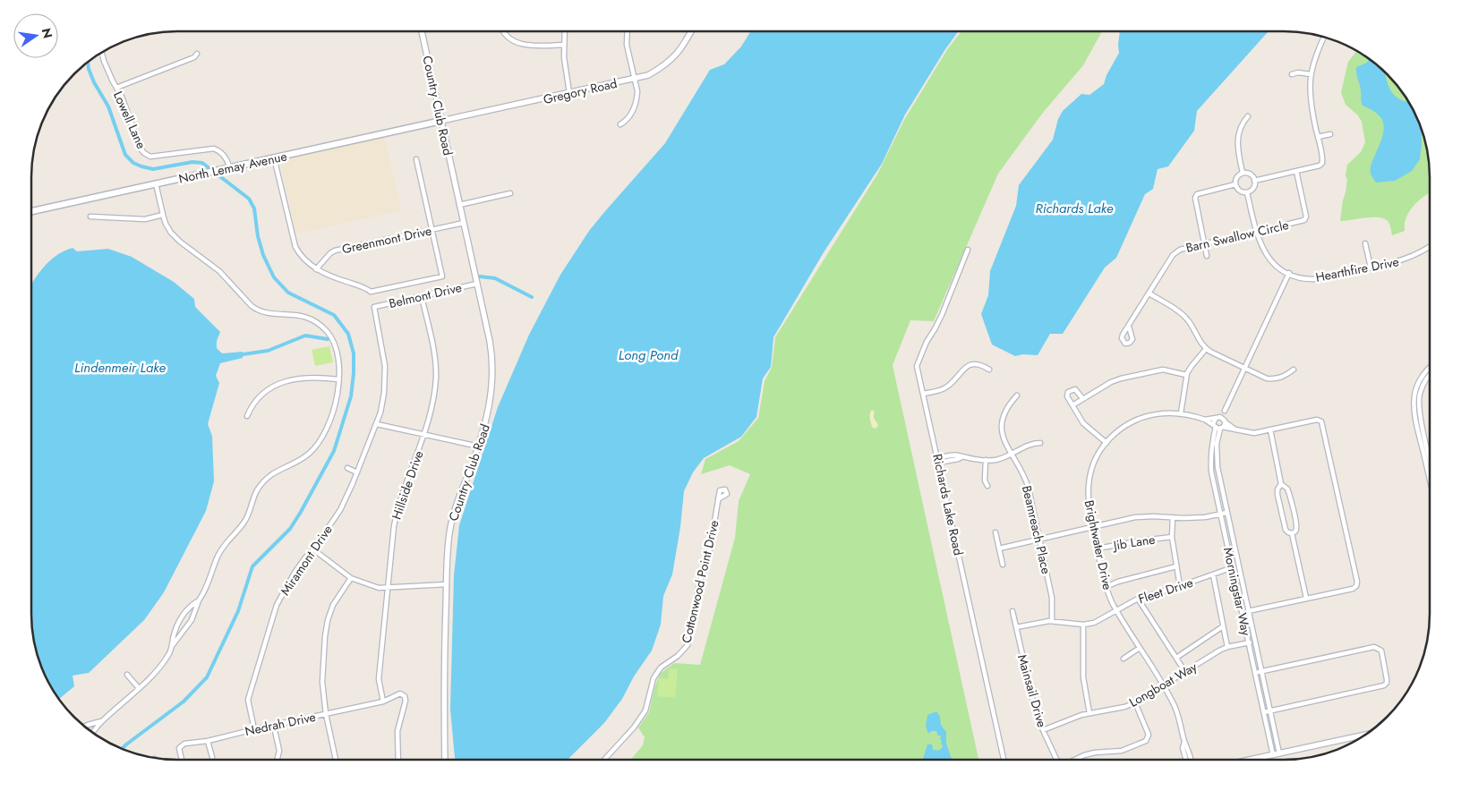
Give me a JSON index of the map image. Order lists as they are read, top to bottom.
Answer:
{
  "streets": {
    "main road": ["North Lemay Avenue"],
    "street": [
      "Gregory Road",
      "Country Club Road",
      "Lowell Lane",
      "Barn Swallow Circle",
      "Greenmont Drive",
      "Hearthfire Drive",
      "Belmont Drive",
      "Hillside Drive",
      "Richards Lake Road",
      "Beamreach Place",
      "Jib Lane",
      "Brightwater Drive",
      "Miramont Drive",
      "Cottonwood Point Drive",
      "Fleet Drive",
      "Morningstar Way",
      "Longboat Way",
      "Mainsail Drive",
      "Nedrah Drive"
    ]
  },
  "crossings": [
    ["Gregory Road", "Country Club Road"],
    ["Gregory Road", "North Lemay Avenue"],
    ["Country Club Road", "North Lemay Avenue"],
    ["Country Club Road", "Greenmont Drive"],
    ["Country Club Road", "Belmont Drive"],
    ["Lowell Lane", "North Lemay Avenue"],
    ["Barn Swallow Circle", "Hearthfire Drive"],
    ["Hearthfire Drive", "Morningstar Way"],
    ["Belmont Drive", "Hillside Drive"],
    ["Belmont Drive", "Miramont Drive"],
    ["Hillside Drive", "Nedrah Drive"],
    ["Beamreach Place", "Fleet Drive"],
    ["Jib Lane", "Brightwater Drive"],
    ["Brightwater Drive", "Fleet Drive"],
    ["Brightwater Drive", "Longboat Way"],
    ["Miramont Drive", "Nedrah Drive"],
    ["Fleet Drive", "Morningstar Way"],
    ["Fleet Drive", "Mainsail Drive"],
    ["Morningstar Way", "Longboat Way"],
    ["Longboat Way", "Mainsail Drive"]
  ],
  "water": ["Richards Lake", "Long Pond", "Lindenmeir Lake"],
  "north": "right"
}
